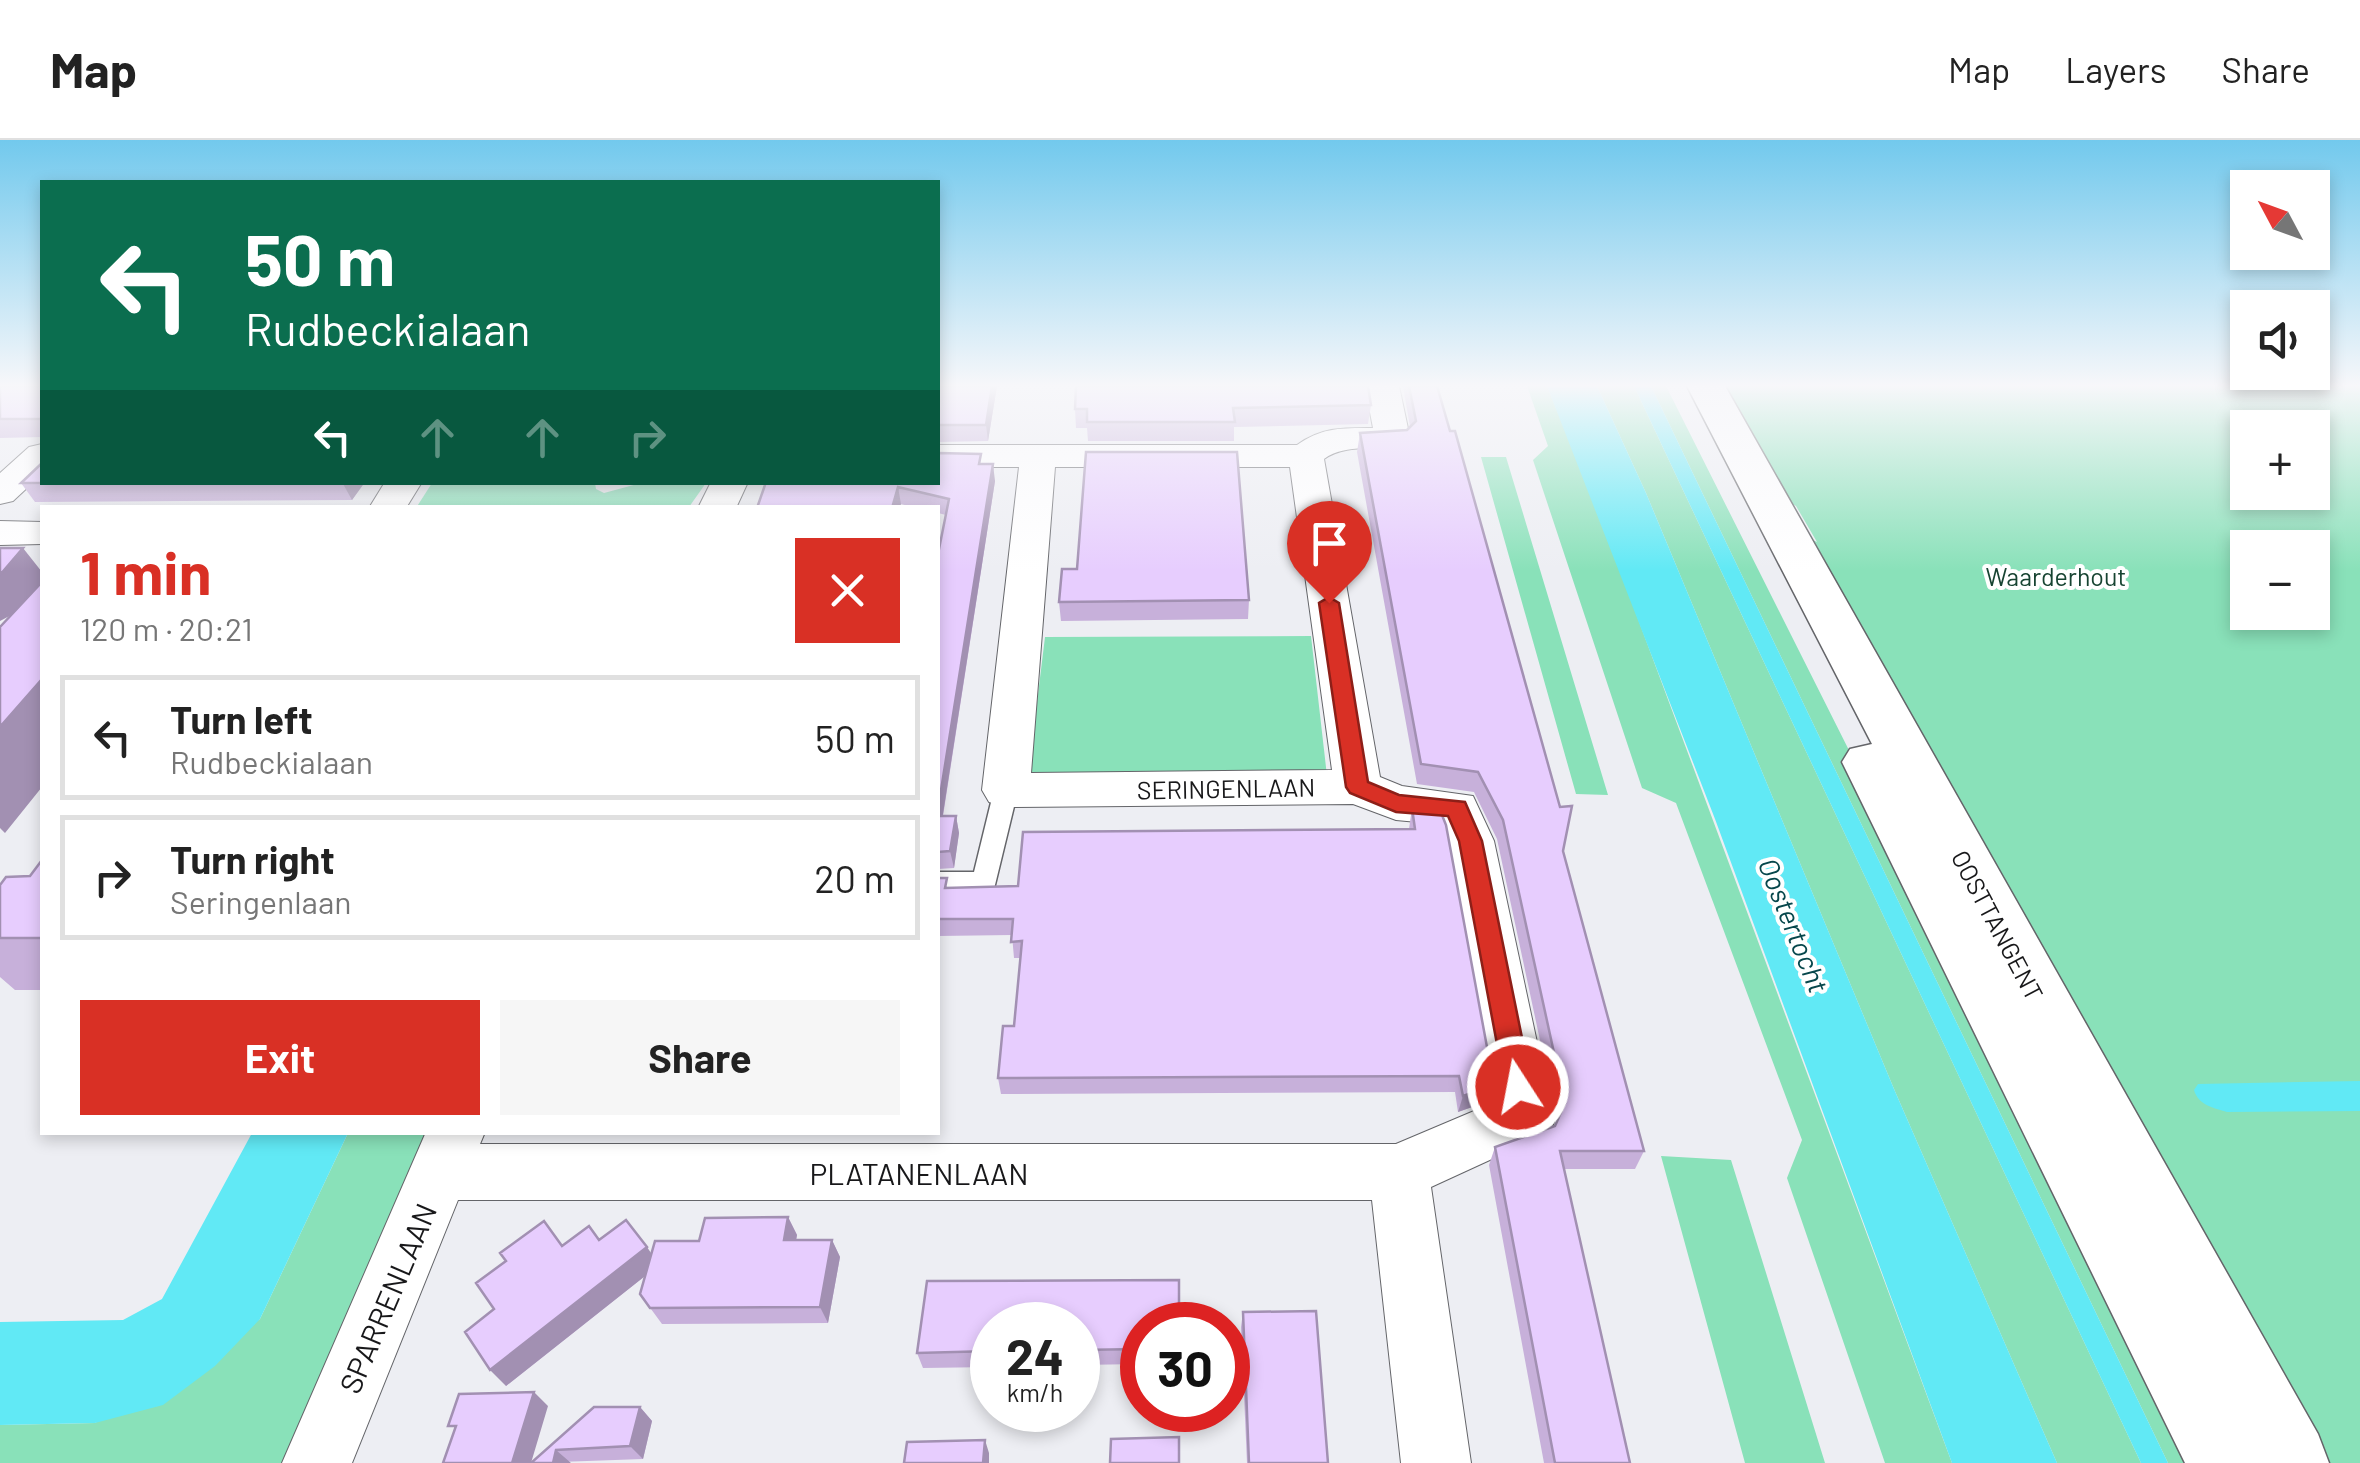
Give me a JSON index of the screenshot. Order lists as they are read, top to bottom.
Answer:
{
  "streets": {
    "main road": ["OOSTTANGENT"],
    "street": ["SERINGENLAAN", "PLATANENLAAN", "SPARRENLAAN"]
  },
  "crossings": [
    ["SERINGENLAAN", "PLATANENLAAN"],
    ["PLATANENLAAN", "SPARRENLAAN"]
  ],
  "water": ["Oostertocht"],
  "parks": ["Waarderhout"],
  "north": "top left",
  "page": {
    "header": "Map",
    "nav": ["Map", "Layers", "Share"],
    "map_buttons": ["+", "−"],
    "turn": ["50 m", "Rudbeckialaan"],
    "heading": ["1 min", "120 m · 20:21"],
    "list": [
      {
        "name": "Turn left",
        "note": "Rudbeckialaan",
        "value": "50 m"
      },
      {
        "name": "Turn right",
        "note": "Seringenlaan",
        "value": "20 m"
      }
    ],
    "buttons": ["Exit", "Share"],
    "speed": "24 km/h",
    "limit": "30"
  }
}
